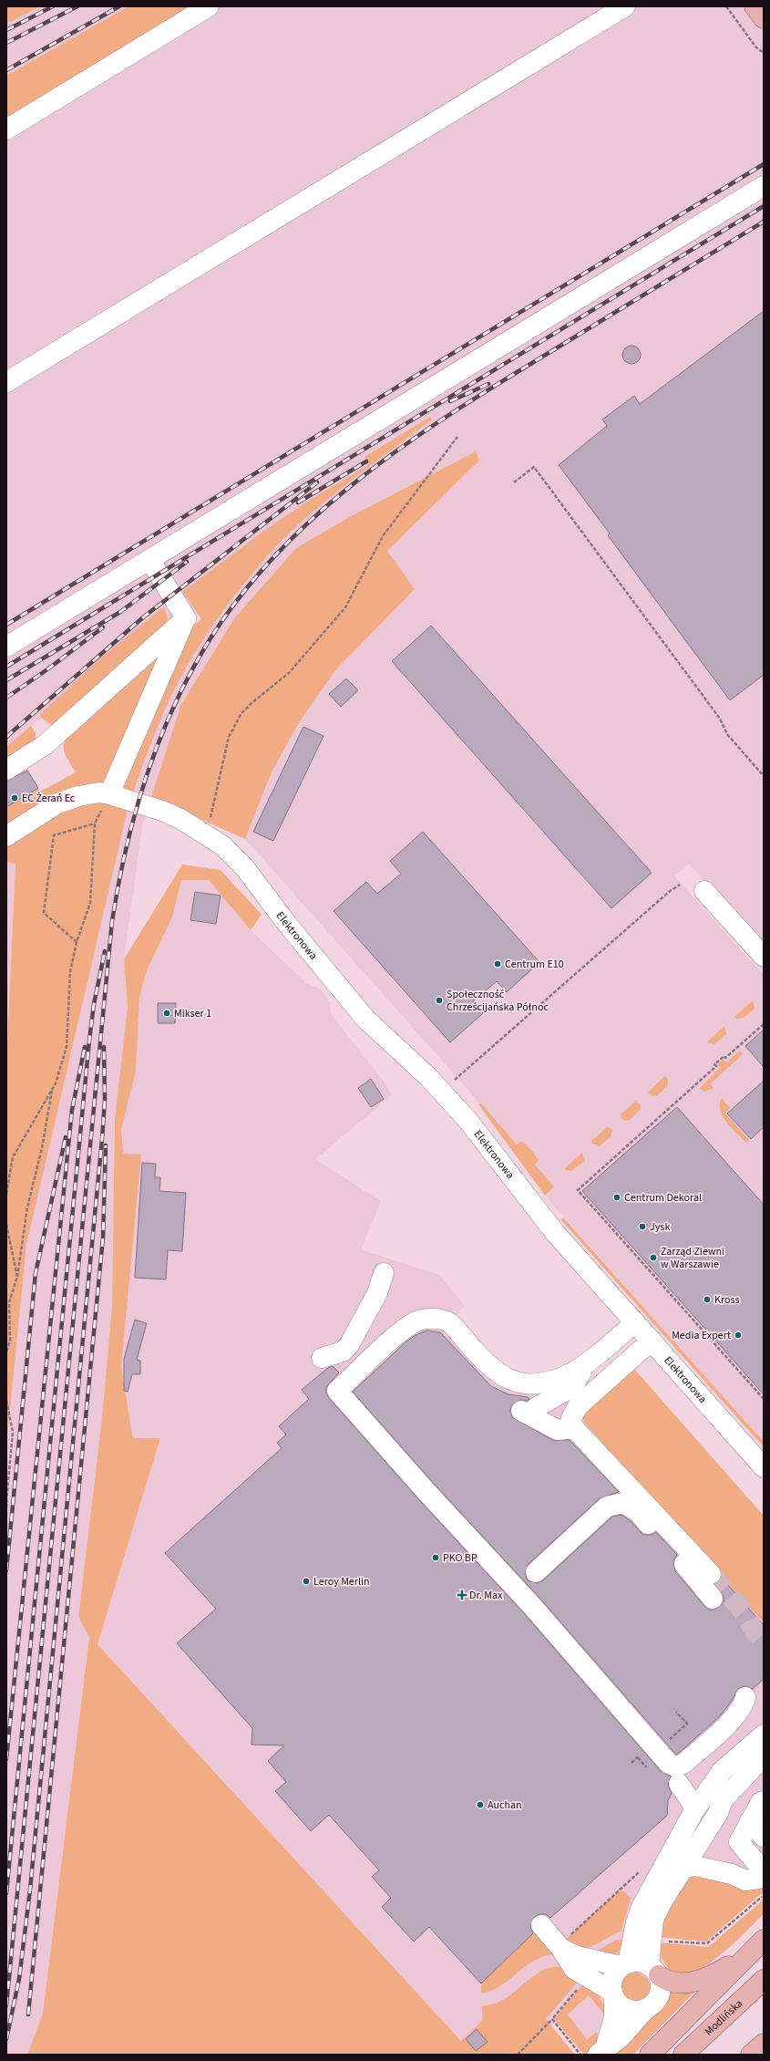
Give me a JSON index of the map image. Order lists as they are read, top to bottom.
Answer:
{
  "streets": {
    "main road": ["Modlińska"],
    "street": ["Elektronowa"]
  },
  "places": {
    "other": [
      "EC Żerań Ec",
      "Centrum E10",
      "Społeczność Chrześcijańska Północ",
      "Mikser 1",
      "Centrum Dekoral",
      "Jysk",
      "Zarząd Zlewni w Warszawie",
      "Kross",
      "Media Expert",
      "PKO BP",
      "Leroy Merlin",
      "Auchan"
    ],
    "health": ["Dr. Max"]
  }
}
